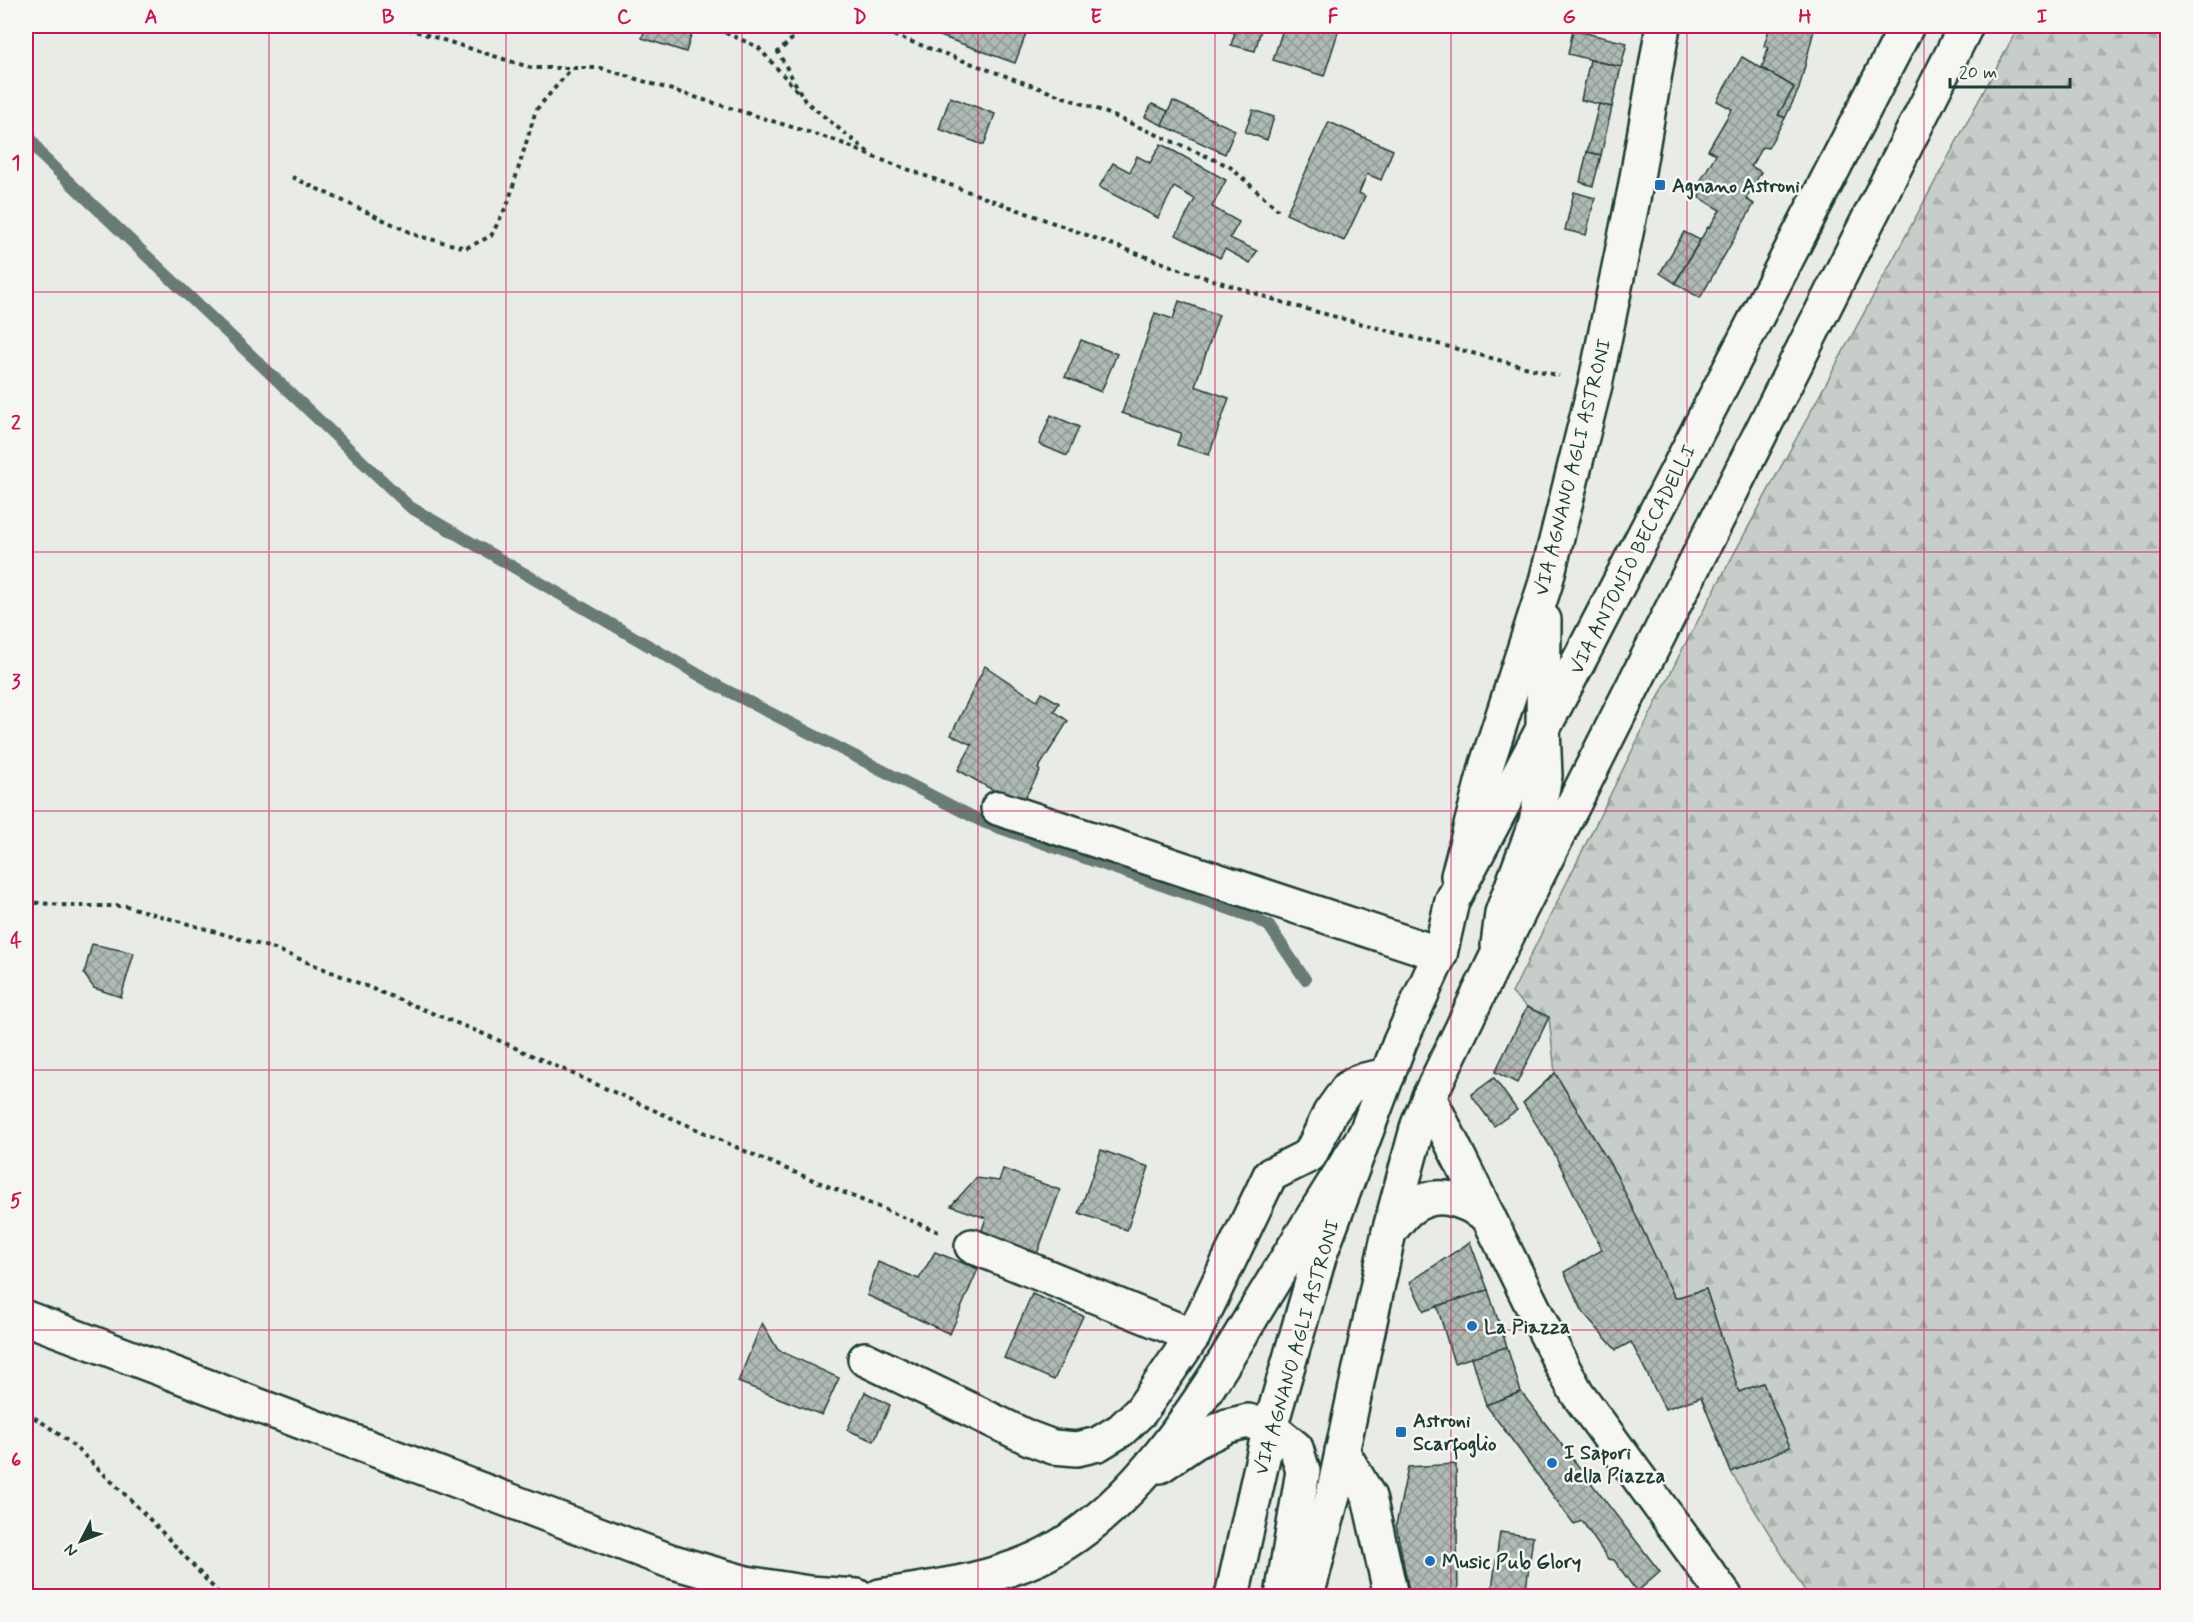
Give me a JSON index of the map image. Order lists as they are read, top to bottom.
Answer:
{
  "streets": {
    "main road": ["VIA AGNANO AGLI ASTRONI", "VIA ANTONIO BECCADELLI"]
  },
  "crossings": [
    ["VIA AGNANO AGLI ASTRONI", "VIA ANTONIO BECCADELLI"]
  ],
  "places": {
    "transit": ["Agnano Astroni", "Astroni Scarfoglio"],
    "other": ["La Piazza", "I Sapori della Piazza", "Music Pub Glory"]
  },
  "scale_bar": "20 m",
  "north": "bottom left",
  "grid": {
    "columns": [
      "A",
      "B",
      "C",
      "D",
      "E",
      "F",
      "G",
      "H",
      "I"
    ],
    "rows": [
      "1",
      "2",
      "3",
      "4",
      "5",
      "6"
    ]
  }
}
